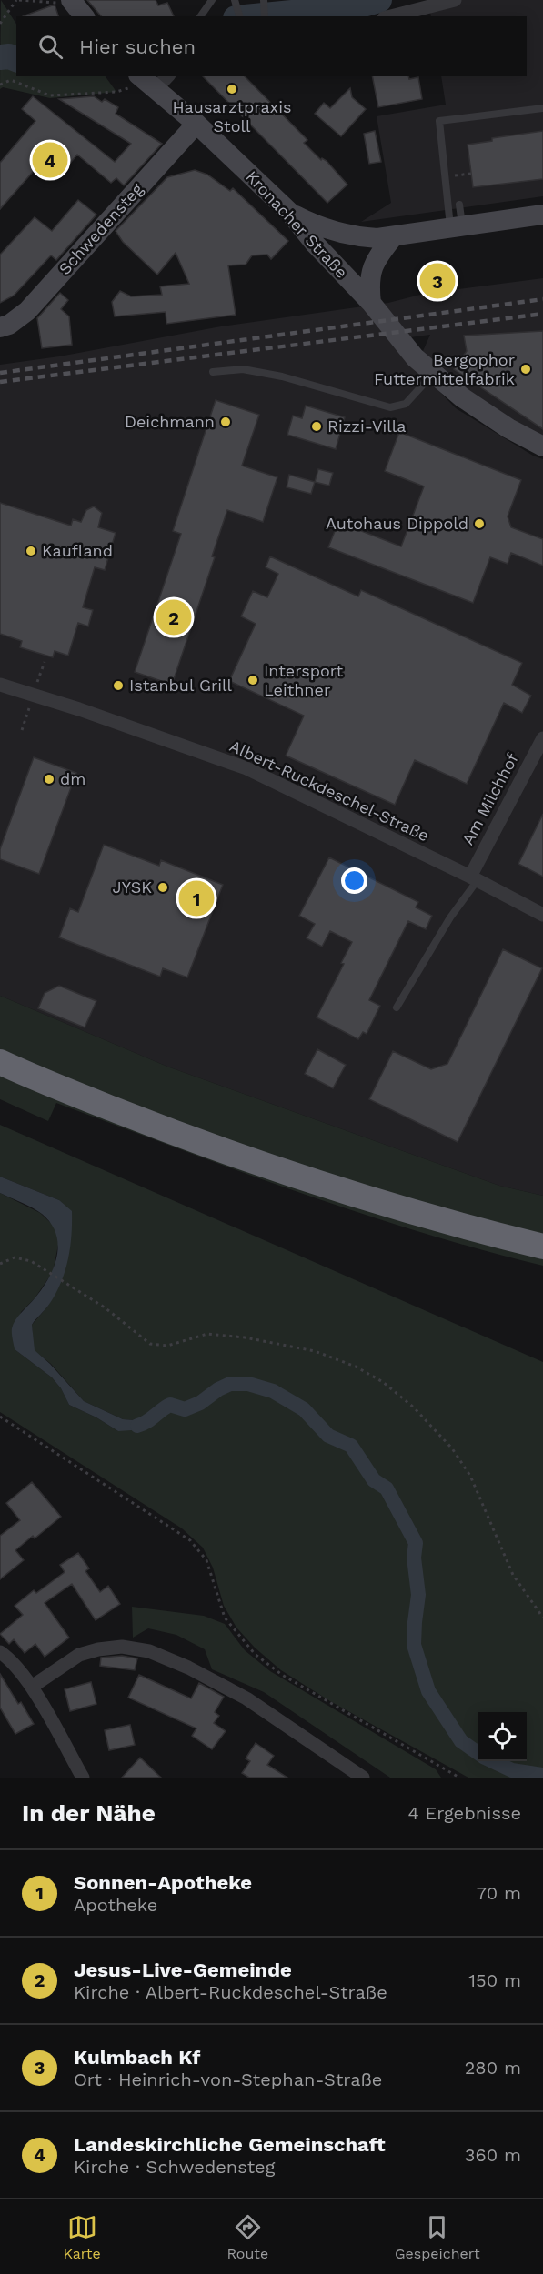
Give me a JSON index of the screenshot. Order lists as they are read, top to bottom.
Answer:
{
  "streets": {
    "street": [
      "Kronacher Straße",
      "Schwedensteg",
      "Albert-Ruckdeschel-Straße",
      "Am Milchhof"
    ]
  },
  "crossings": [
    ["Kronacher Straße", "Schwedensteg"],
    ["Albert-Ruckdeschel-Straße", "Am Milchhof"]
  ],
  "places": [
    "Hausarztpraxis Stoll",
    "Bergophor Futtermittelfabrik",
    "Deichmann",
    "Rizzi-Villa",
    "Autohaus Dippold",
    "Kaufland",
    "Intersport Leithner",
    "Istanbul Grill",
    "dm",
    "JYSK"
  ],
  "page": {
    "search": "Hier suchen",
    "pins": [
      "4",
      "3",
      "2",
      "1"
    ],
    "heading": ["In der Nähe", "4 Ergebnisse"],
    "list": [
      {
        "mark": "1",
        "name": "Sonnen-Apotheke",
        "note": "Apotheke",
        "value": "70 m"
      },
      {
        "mark": "2",
        "name": "Jesus-Live-Gemeinde",
        "note": "Kirche · Albert-Ruckdeschel-Straße",
        "value": "150 m"
      },
      {
        "mark": "3",
        "name": "Kulmbach Kf",
        "note": "Ort · Heinrich-von-Stephan-Straße",
        "value": "280 m"
      },
      {
        "mark": "4",
        "name": "Landeskirchliche Gemeinschaft",
        "note": "Kirche · Schwedensteg",
        "value": "360 m"
      }
    ],
    "nav": ["Karte", "Route", "Gespeichert"]
  }
}
